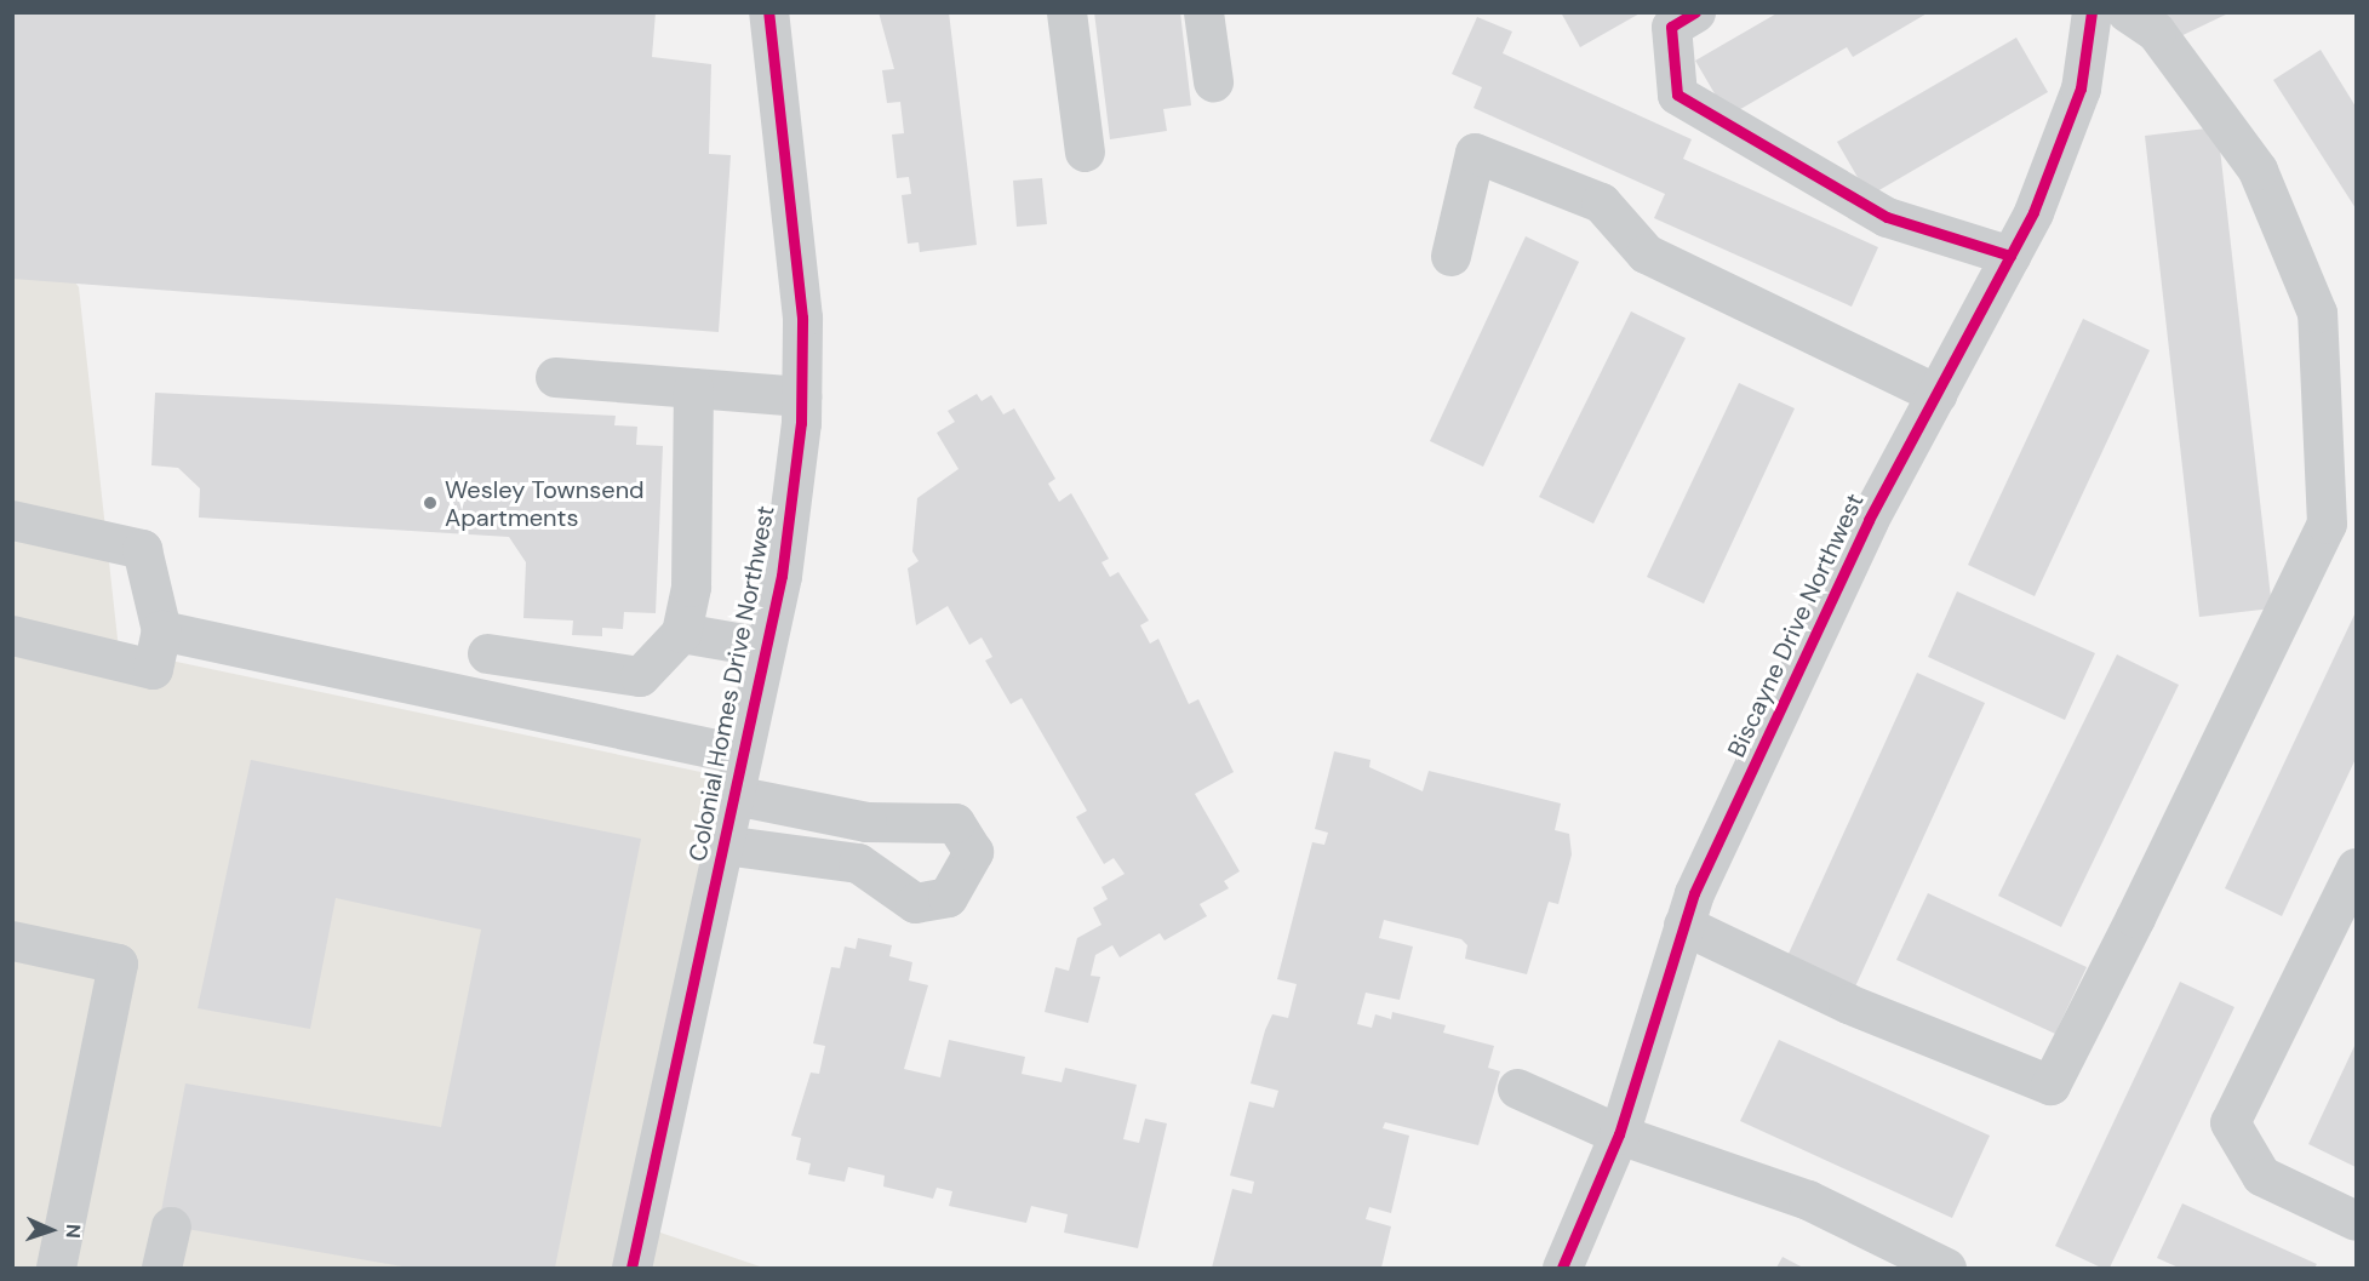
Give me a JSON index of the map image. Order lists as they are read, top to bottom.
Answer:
{
  "streets": {
    "street": ["Biscayne Drive Northwest", "Colonial Homes Drive Northwest"]
  },
  "places": ["Wesley Townsend Apartments"],
  "north": "right"
}
